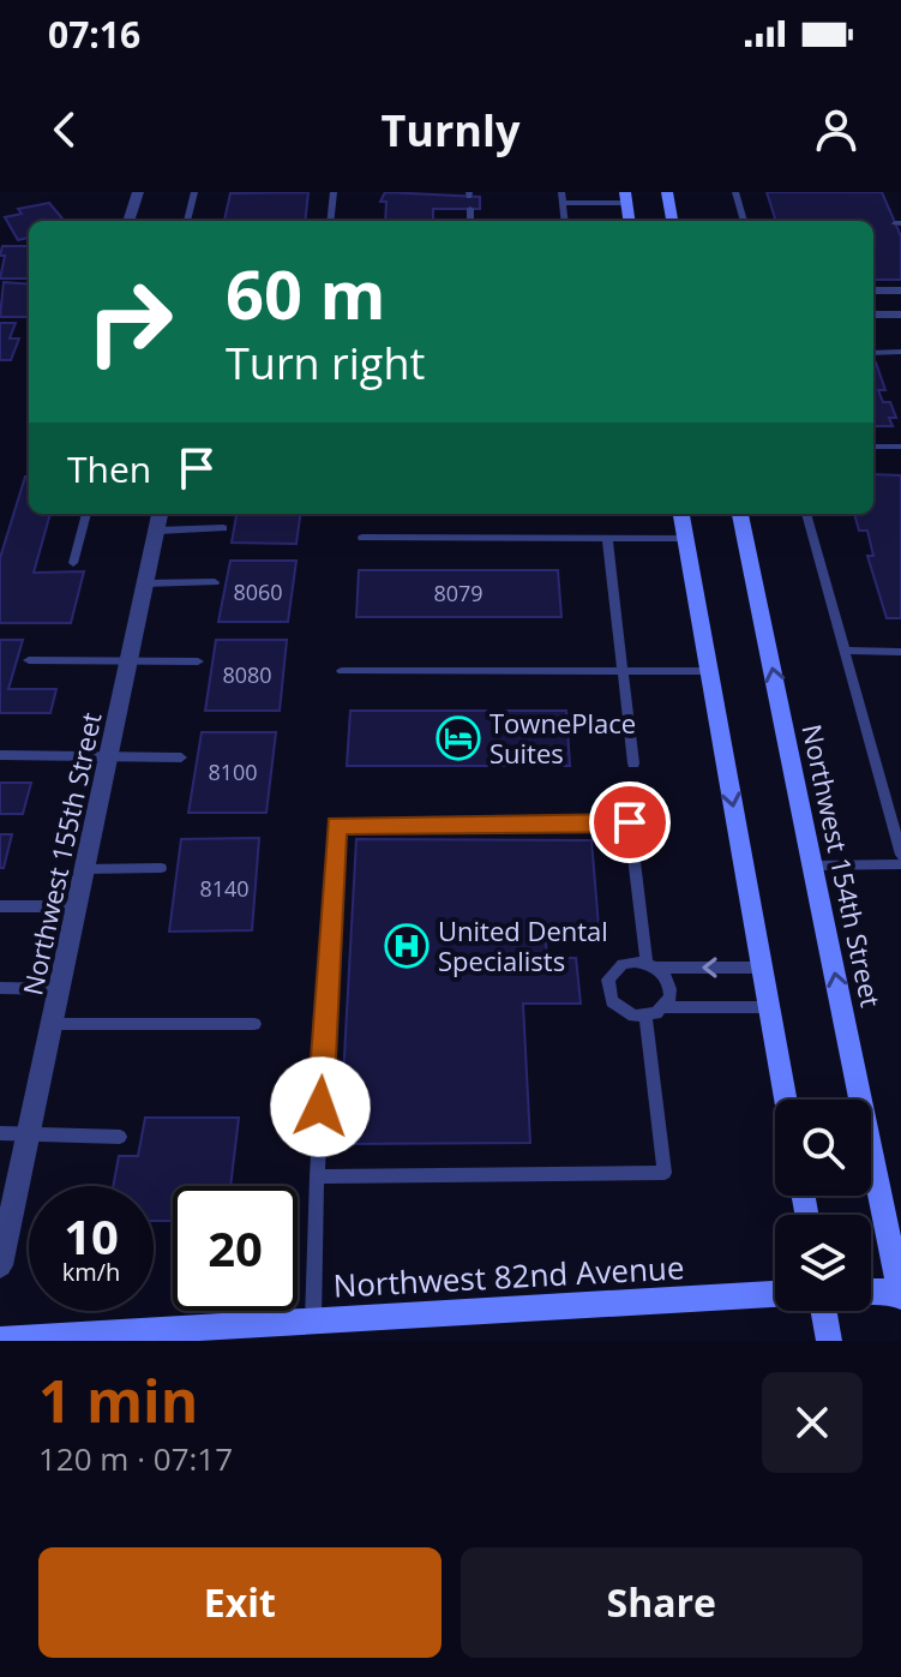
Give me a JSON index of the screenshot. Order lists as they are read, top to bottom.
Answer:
{
  "streets": {
    "main road": ["Northwest 154th Street", "Northwest 82nd Avenue"],
    "street": ["Northwest 155th Street"]
  },
  "places": {
    "hotel": ["TownePlace Suites"],
    "hospital": ["United Dental Specialists"]
  },
  "house_numbers": [
    "8060",
    "8079",
    "8080",
    "8100",
    "8140"
  ],
  "page": {
    "status": "07:16",
    "header": "Turnly",
    "turn": ["60 m", "Turn right"],
    "then": "Then",
    "speed": "10 km/h",
    "limit": "20",
    "heading": ["1 min", "120 m · 07:17"],
    "buttons": ["Exit", "Share"]
  }
}
